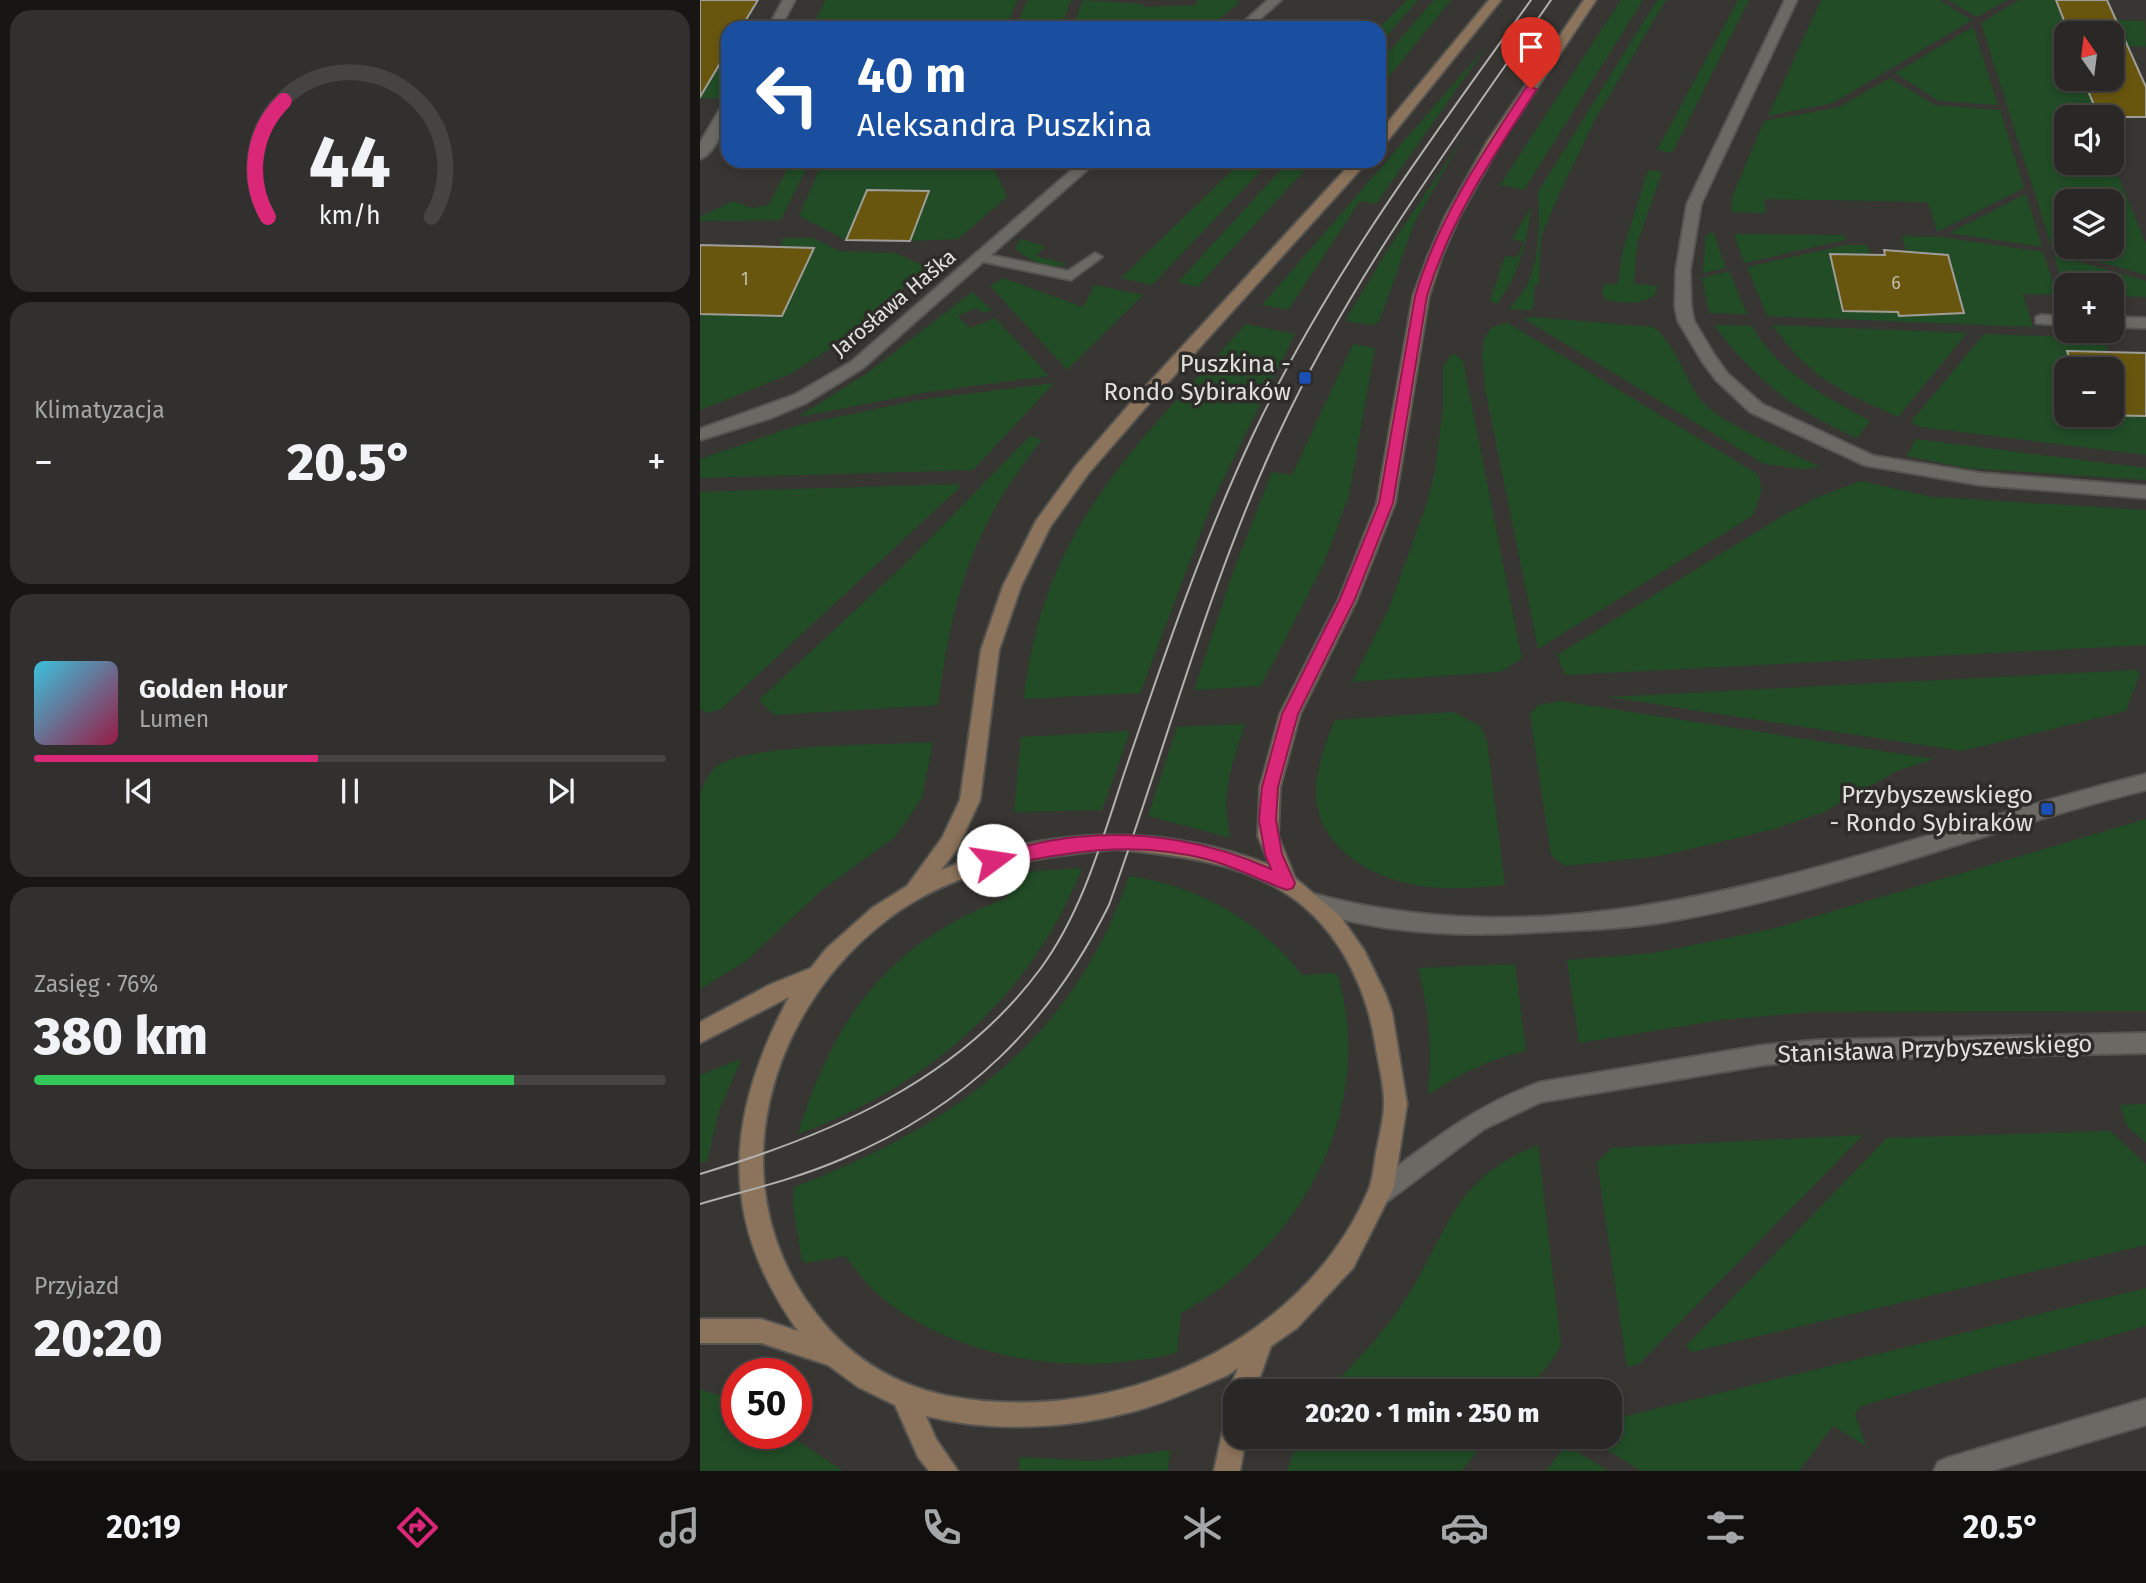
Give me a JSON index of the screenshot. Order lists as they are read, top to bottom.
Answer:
{
  "streets": {
    "street": ["Jarosława Haška", "Stanisława Przybyszewskiego"]
  },
  "places": {
    "transit": ["Puszkina - Rondo Sybiraków", "Przybyszewskiego - Rondo Sybiraków"]
  },
  "house_numbers": ["1", "6"],
  "north": "top",
  "page": {
    "map_buttons": ["+", "−"],
    "turn": ["40 m", "Aleksandra Puszkina"],
    "tile": [
      "Klimatyzacja",
      ["Zasięg · 76%", "380 km"],
      ["Przyjazd", "20:20"]
    ],
    "heat": ["−", "20.5°", "+"],
    "song": ["Golden Hour", "Lumen"],
    "limit": "50",
    "trip": "20:20 · 1 min · 250 m",
    "tabs": ["20:19", "20.5°"],
    "gauge": ["44", "km/h"]
  }
}
